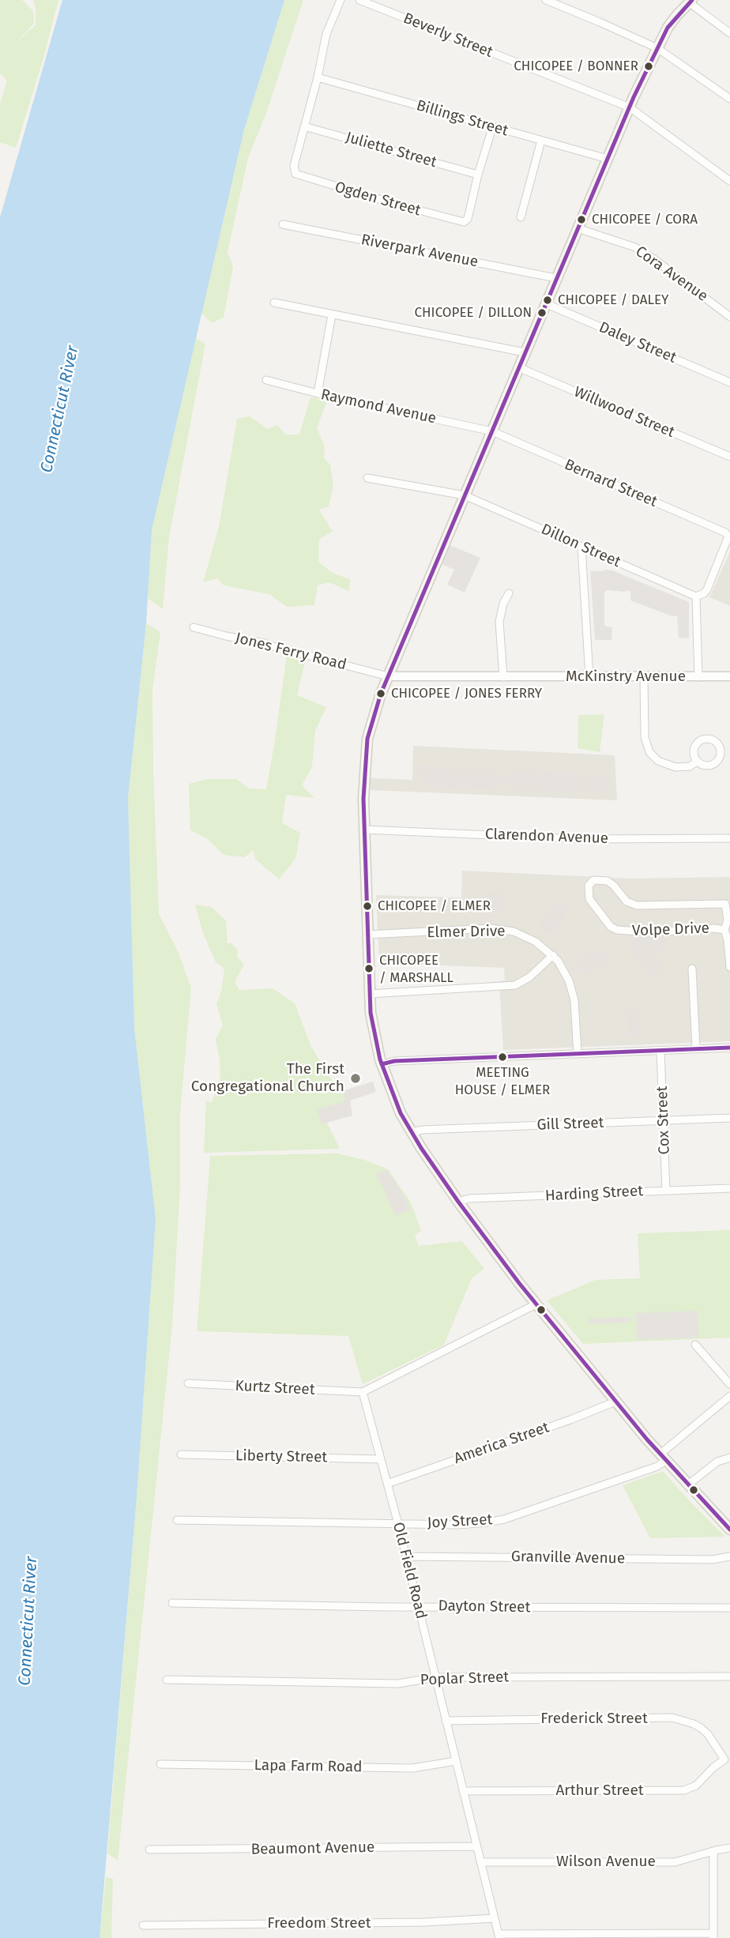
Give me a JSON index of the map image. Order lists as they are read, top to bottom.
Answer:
{
  "streets": {
    "street": [
      "Beverly Street",
      "Billings Street",
      "Juliette Street",
      "Ogden Street",
      "Riverpark Avenue",
      "Cora Avenue",
      "Daley Street",
      "Raymond Avenue",
      "Willwood Street",
      "Bernard Street",
      "Dillon Street",
      "Jones Ferry Road",
      "McKinstry Avenue",
      "Clarendon Avenue",
      "Volpe Drive",
      "Elmer Drive",
      "Cox Street",
      "Gill Street",
      "Harding Street",
      "Kurtz Street",
      "America Street",
      "Liberty Street",
      "Joy Street",
      "Granville Avenue",
      "Old Field Road",
      "Dayton Street",
      "Poplar Street",
      "Frederick Street",
      "Lapa Farm Road",
      "Arthur Street",
      "Beaumont Avenue",
      "Wilson Avenue",
      "Freedom Street"
    ]
  },
  "crossings": [
    ["Juliette Street", "Ogden Street"],
    ["Raymond Avenue", "Bernard Street"],
    ["Bernard Street", "Dillon Street"],
    ["Jones Ferry Road", "McKinstry Avenue"],
    ["Cox Street", "Gill Street"],
    ["Cox Street", "Harding Street"],
    ["Kurtz Street", "Old Field Road"],
    ["America Street", "Old Field Road"],
    ["Liberty Street", "Old Field Road"],
    ["Joy Street", "Old Field Road"],
    ["Granville Avenue", "Old Field Road"],
    ["Old Field Road", "Dayton Street"],
    ["Old Field Road", "Poplar Street"],
    ["Old Field Road", "Frederick Street"],
    ["Old Field Road", "Lapa Farm Road"],
    ["Old Field Road", "Arthur Street"],
    ["Old Field Road", "Beaumont Avenue"],
    ["Old Field Road", "Wilson Avenue"],
    ["Old Field Road", "Freedom Street"],
    ["Frederick Street", "Arthur Street"]
  ],
  "water": ["Connecticut River"],
  "places": [
    "CHICOPEE / BONNER",
    "CHICOPEE / CORA",
    "CHICOPEE / DALEY",
    "CHICOPEE / DILLON",
    "CHICOPEE / JONES FERRY",
    "CHICOPEE / ELMER",
    "CHICOPEE / MARSHALL",
    "MEETING HOUSE / ELMER",
    "The First Congregational Church"
  ]
}
